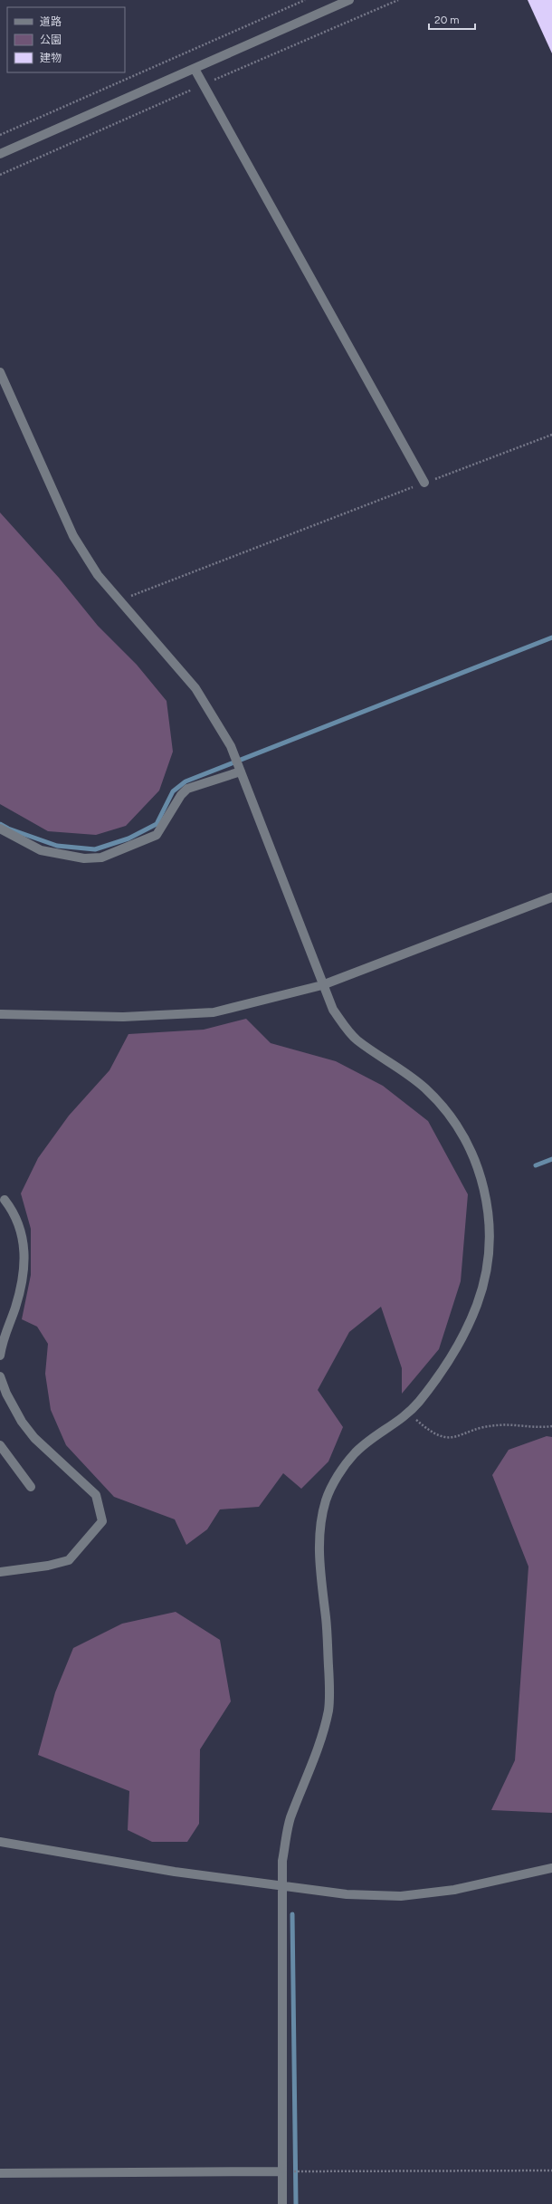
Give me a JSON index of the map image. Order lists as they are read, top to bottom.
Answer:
{
  "legend": ["道路", "公園", "建物"],
  "scale_bar": "20 m"
}
